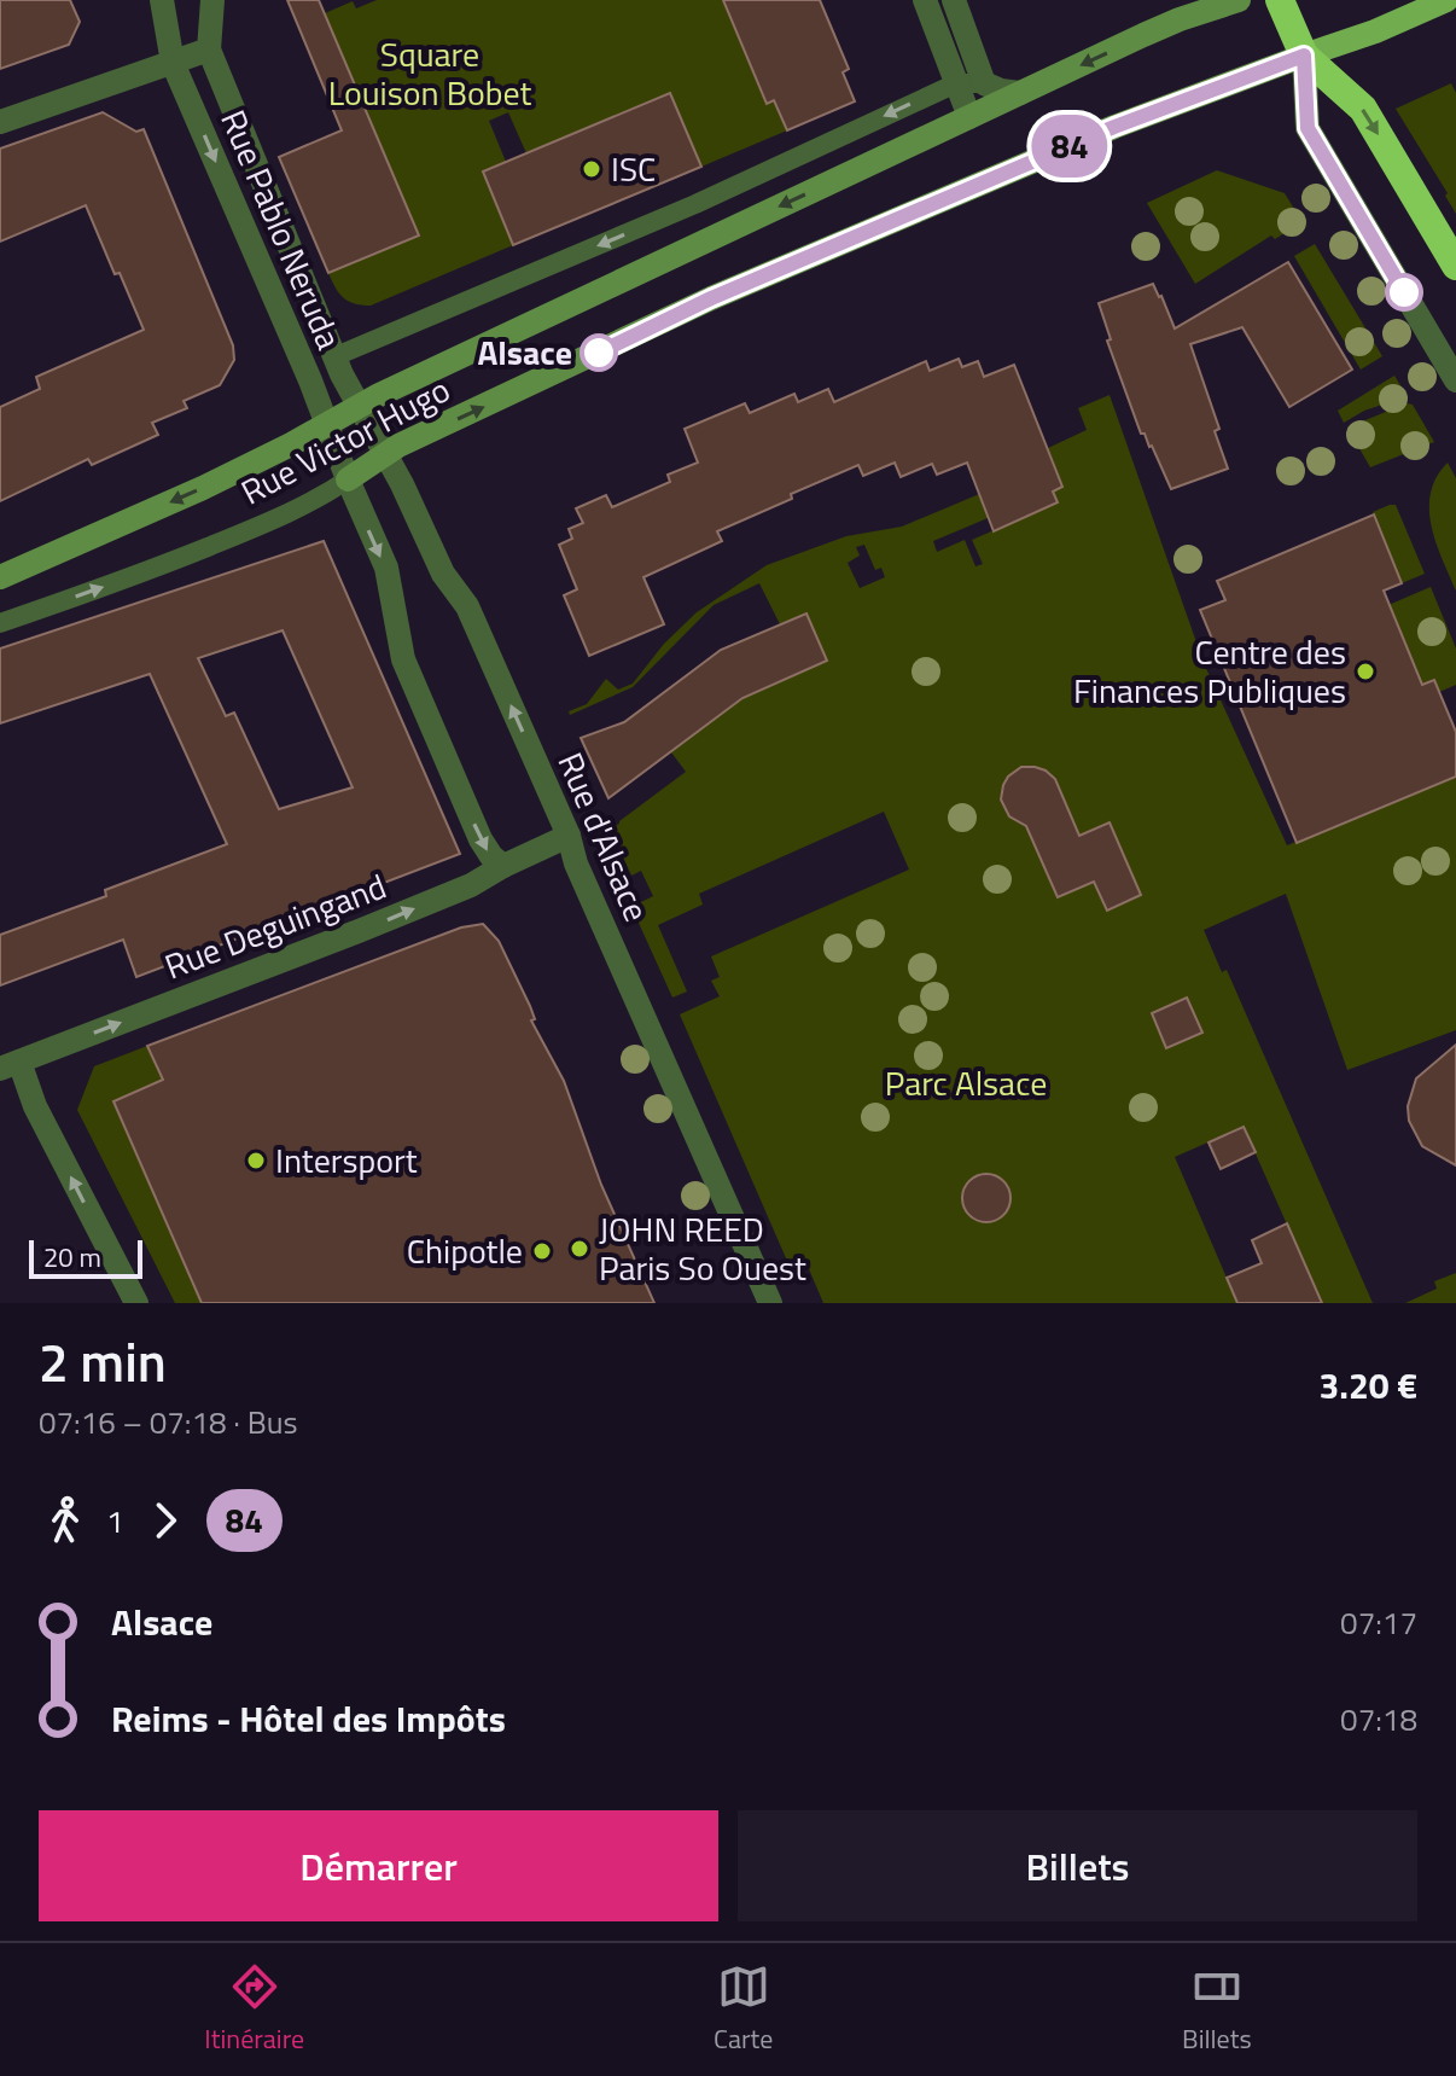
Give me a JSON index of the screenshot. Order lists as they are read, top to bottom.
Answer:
{
  "streets": {
    "main road": ["Rue Victor Hugo"],
    "street": ["Rue Pablo Neruda", "Rue d'Alsace", "Rue Deguingand"]
  },
  "crossings": [
    ["Rue Pablo Neruda", "Rue Victor Hugo"],
    ["Rue Pablo Neruda", "Rue d'Alsace"],
    ["Rue Victor Hugo", "Rue d'Alsace"],
    ["Rue d'Alsace", "Rue Deguingand"]
  ],
  "one_way": ["Rue Deguingand"],
  "parks": ["Square Louison Bobet", "Parc Alsace"],
  "places": [
    "ISC",
    "Alsace",
    "Centre des Finances Publiques",
    "Intersport",
    "JOHN REED Paris So Ouest",
    "Chipotle"
  ],
  "lines": ["bus line 84"],
  "scale_bar": "20 m",
  "page": {
    "on_map": "84",
    "scale": "20 m",
    "heading": ["2 min", "07:16 – 07:18 · Bus", "3.20 €"],
    "legs": ["1", "84"],
    "list": [
      {
        "name": "Alsace",
        "value": "07:17"
      },
      {
        "name": "Reims - Hôtel des Impôts",
        "value": "07:18"
      }
    ],
    "buttons": ["Démarrer", "Billets"],
    "tabs": ["Itinéraire", "Carte", "Billets"]
  }
}
